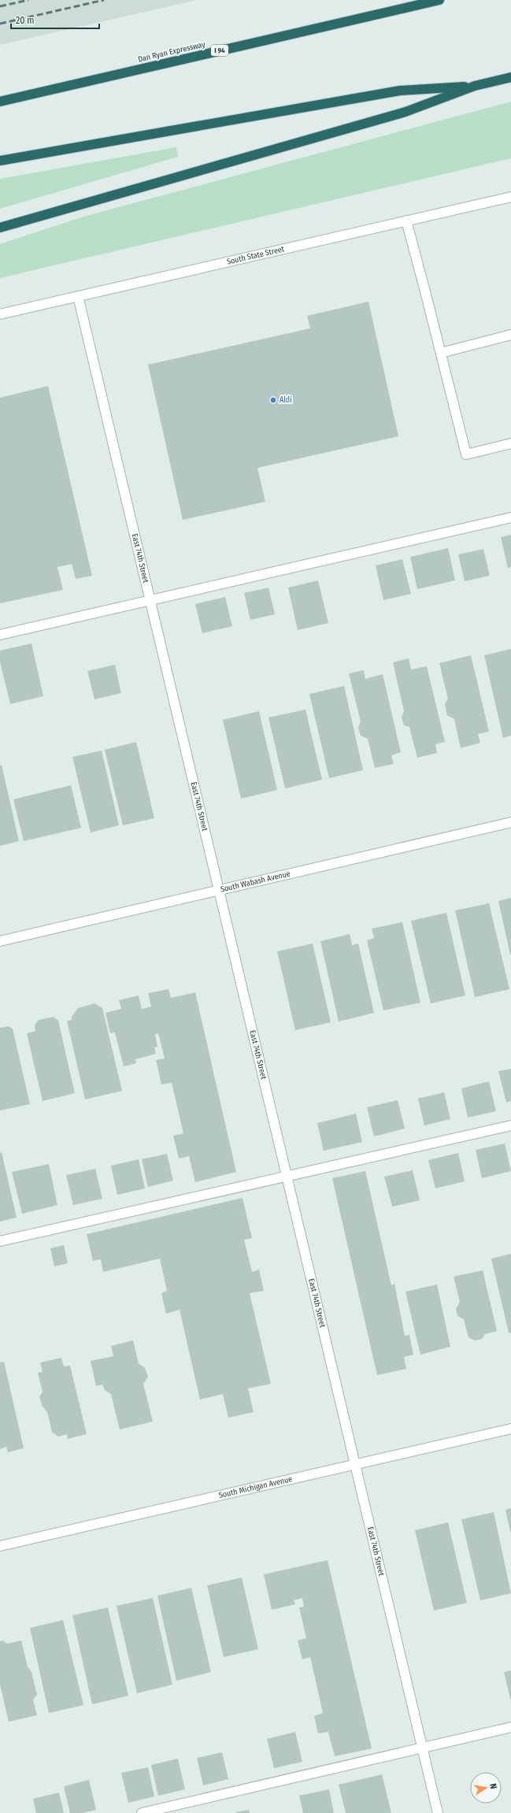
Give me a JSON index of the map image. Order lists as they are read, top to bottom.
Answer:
{
  "streets": {
    "highway": ["I 94", "Dan Ryan Expressway"],
    "street": [
      "South State Street",
      "East 74th Street",
      "South Wabash Avenue",
      "South Michigan Avenue"
    ]
  },
  "crossings": [
    ["South State Street", "East 74th Street"],
    ["East 74th Street", "South Wabash Avenue"],
    ["East 74th Street", "South Michigan Avenue"]
  ],
  "places": ["Aldi"],
  "scale_bar": "20 m",
  "north": "right"
}
